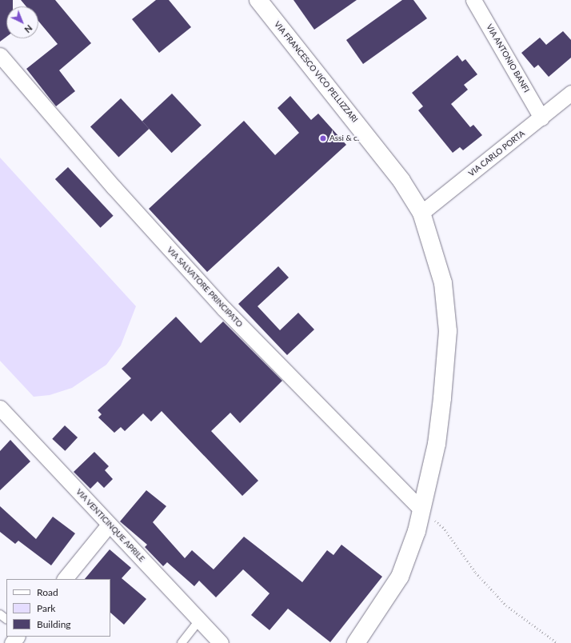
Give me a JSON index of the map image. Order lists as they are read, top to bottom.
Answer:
{
  "streets": {
    "street": [
      "VIA ANTONIO BANFI",
      "VIA FRANCESCO VICO PELLIZZARI",
      "VIA CARLO PORTA",
      "VIA SALVATORE PRINCIPATO",
      "VIA VENTICINQUE APRILE"
    ]
  },
  "crossings": [
    ["VIA ANTONIO BANFI", "VIA CARLO PORTA"],
    ["VIA FRANCESCO VICO PELLIZZARI", "VIA CARLO PORTA"],
    ["VIA FRANCESCO VICO PELLIZZARI", "VIA SALVATORE PRINCIPATO"]
  ],
  "places": ["Assi & c."],
  "legend": ["Road", "Park", "Building"],
  "north": "bottom right"
}
